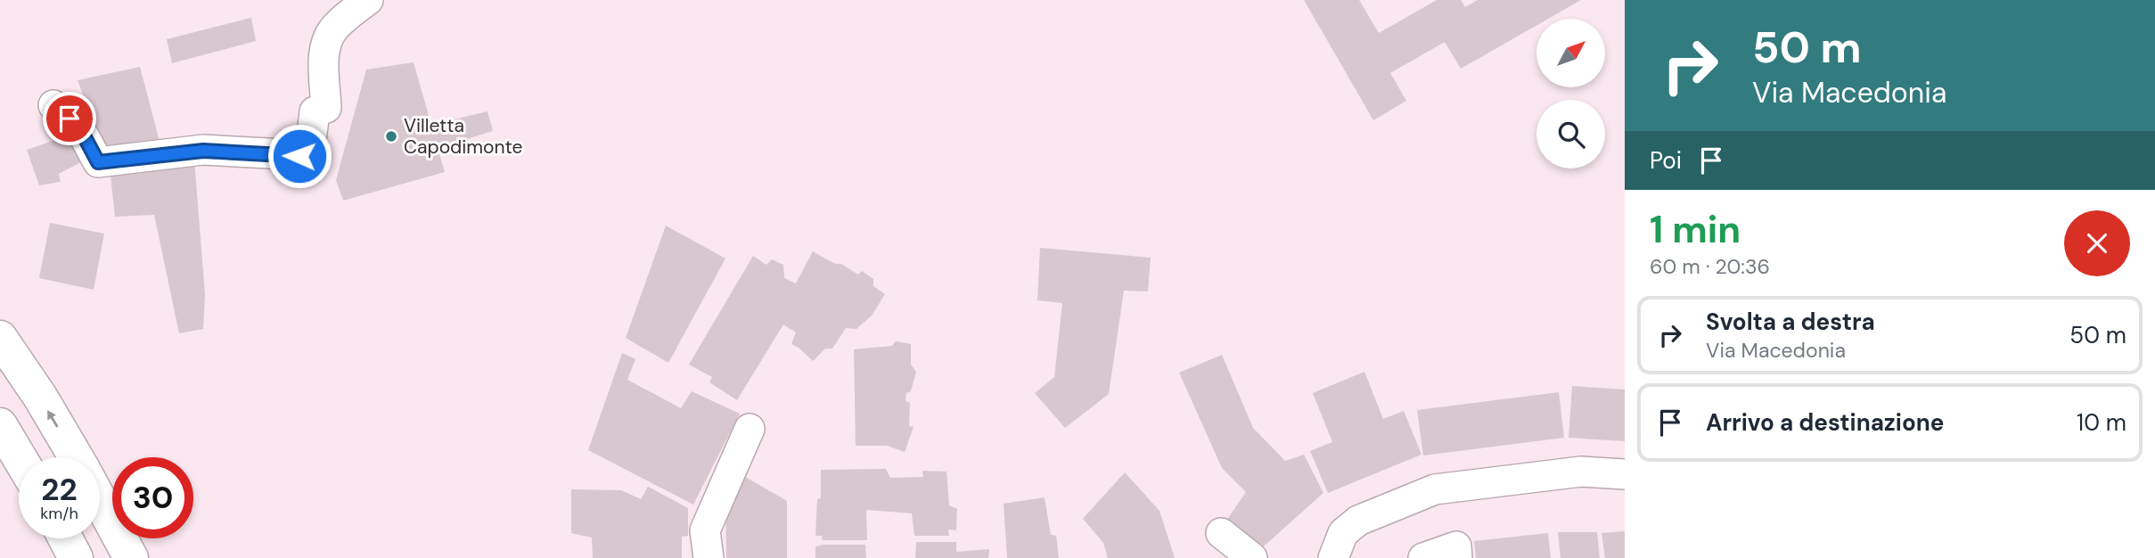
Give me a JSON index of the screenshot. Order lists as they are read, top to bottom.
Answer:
{
  "places": ["Villetta Capodimonte"],
  "north": "top right",
  "page": {
    "turn": ["50 m", "Via Macedonia"],
    "then": "Poi",
    "heading": ["1 min", "60 m · 20:36"],
    "list": [
      {
        "name": "Svolta a destra",
        "note": "Via Macedonia",
        "value": "50 m"
      },
      {
        "name": "Arrivo a destinazione",
        "value": "10 m"
      }
    ],
    "speed": "22 km/h",
    "limit": "30"
  }
}
